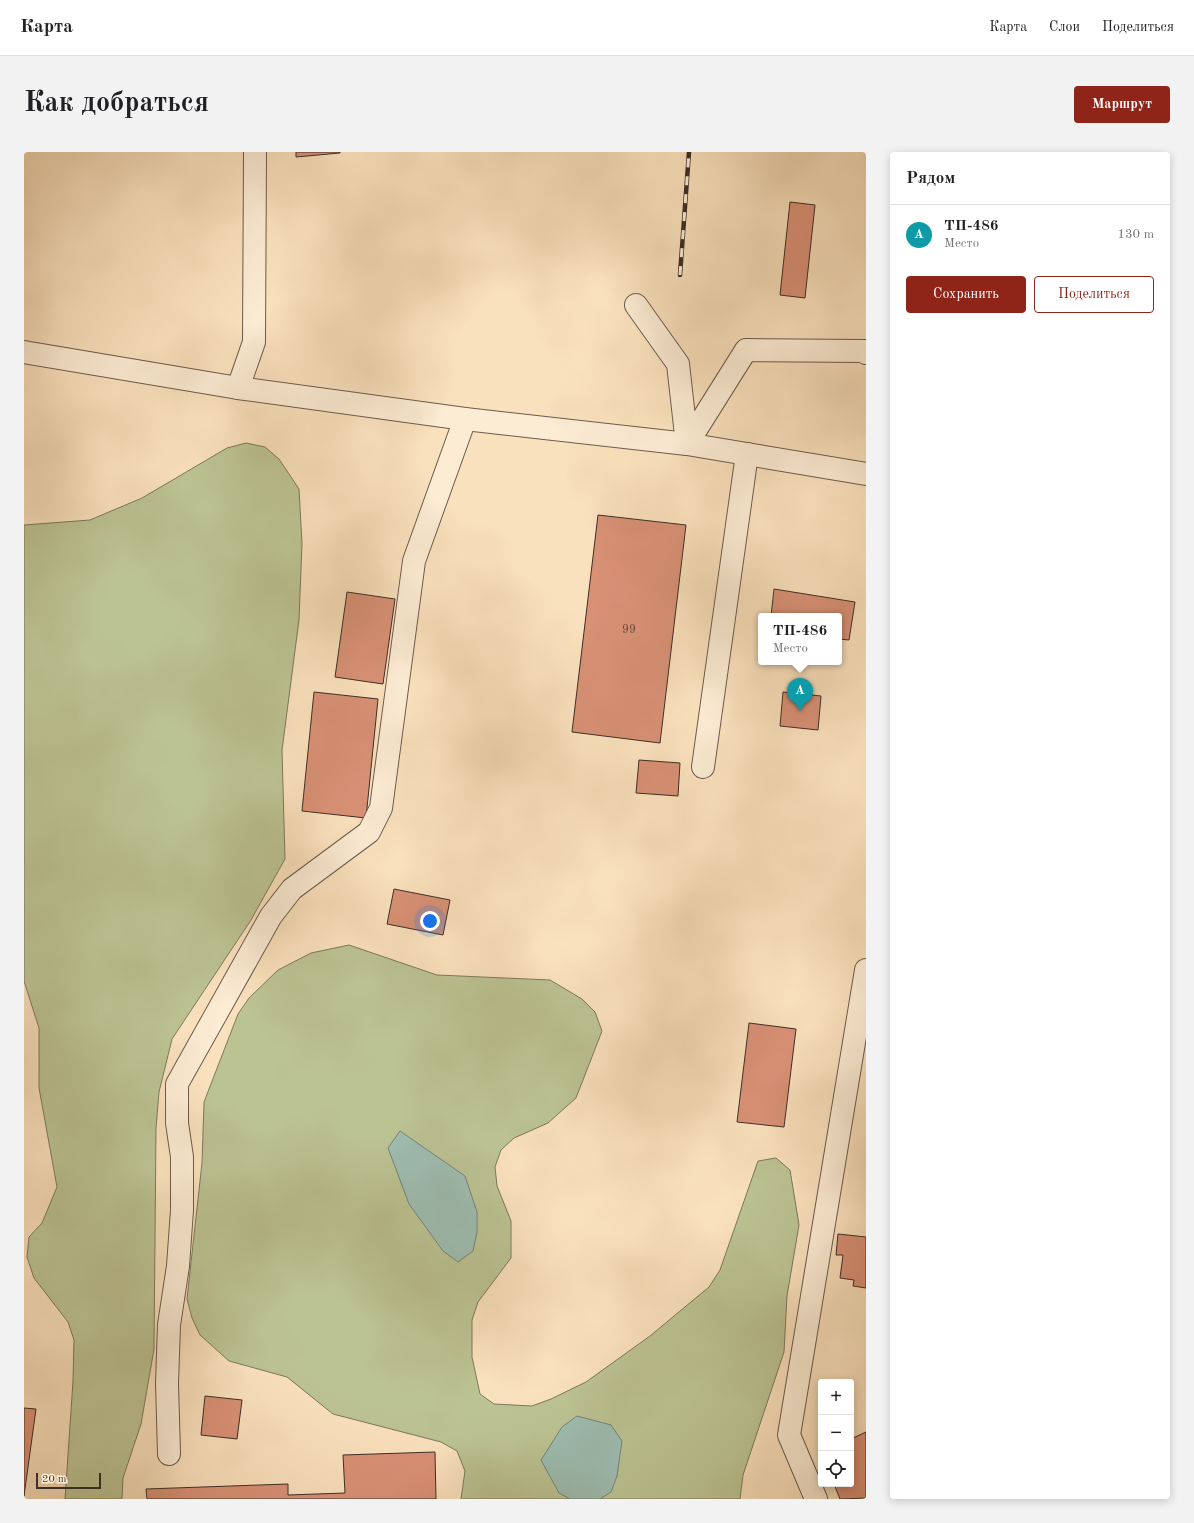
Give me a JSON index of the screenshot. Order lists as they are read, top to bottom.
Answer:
{
  "house_numbers": ["99"],
  "scale_bar": "20 m",
  "page": {
    "header": "Карта",
    "nav": ["Карта", "Слои", "Поделиться"],
    "buttons": [
      "Маршрут",
      ["Сохранить", "Поделиться"]
    ],
    "title": "Как добраться",
    "heading": "Рядом",
    "list": [
      {
        "mark": "A",
        "name": "ТП-486",
        "note": "Место",
        "value": "130 m"
      }
    ],
    "popup": ["ТП-486", "Место"],
    "pins": "A",
    "map_buttons": ["+", "−"],
    "scale": "20 m"
  }
}
